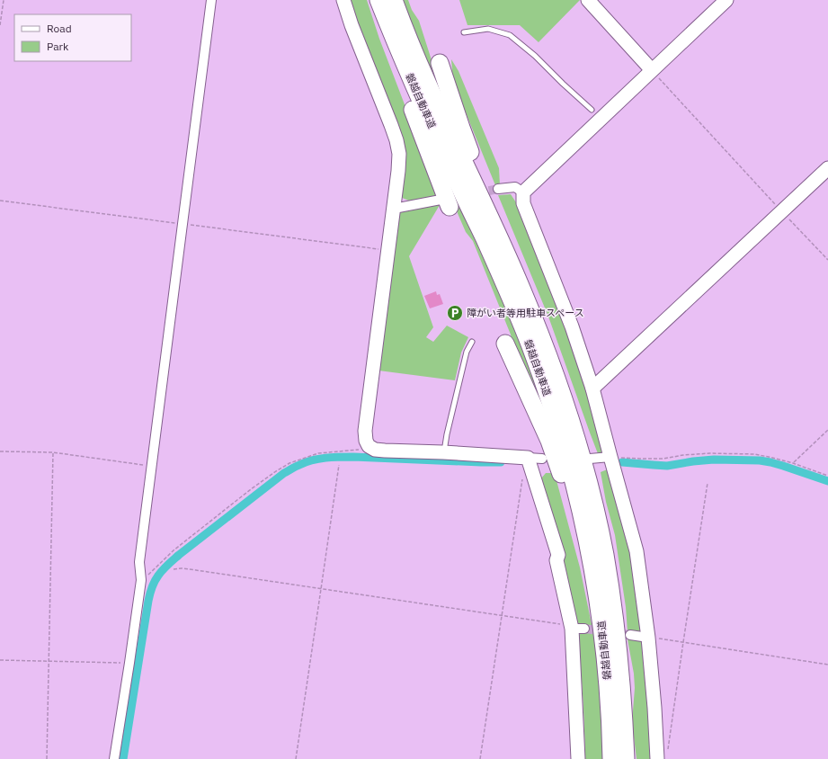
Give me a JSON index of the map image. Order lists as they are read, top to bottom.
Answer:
{
  "streets": {
    "highway": ["磐越自動車道"]
  },
  "places": {
    "parking": ["障がい者等用駐車スペース"]
  },
  "legend": ["Road", "Park"]
}
